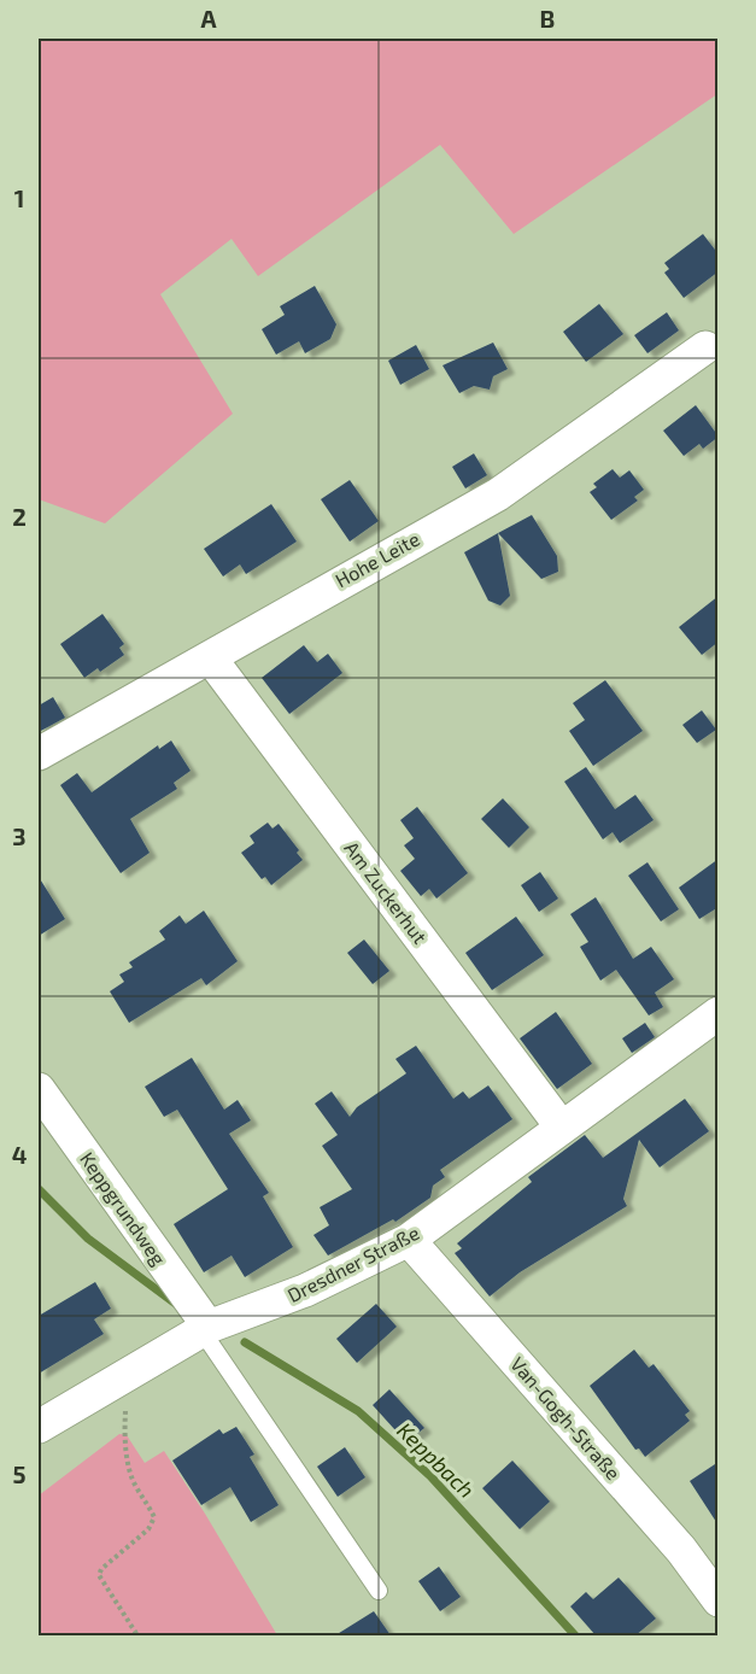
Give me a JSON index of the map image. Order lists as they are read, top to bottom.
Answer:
{
  "streets": {
    "street": [
      "Hohe Leite",
      "Am Zuckerhut",
      "Keppgrundweg",
      "Dresdner Straße",
      "Van-Gogh-Straße"
    ]
  },
  "crossings": [
    ["Hohe Leite", "Am Zuckerhut"],
    ["Am Zuckerhut", "Dresdner Straße"],
    ["Keppgrundweg", "Dresdner Straße"],
    ["Dresdner Straße", "Van-Gogh-Straße"]
  ],
  "water": ["Keppbach"],
  "grid": {
    "columns": ["A", "B"],
    "rows": [
      "1",
      "2",
      "3",
      "4",
      "5"
    ]
  }
}
